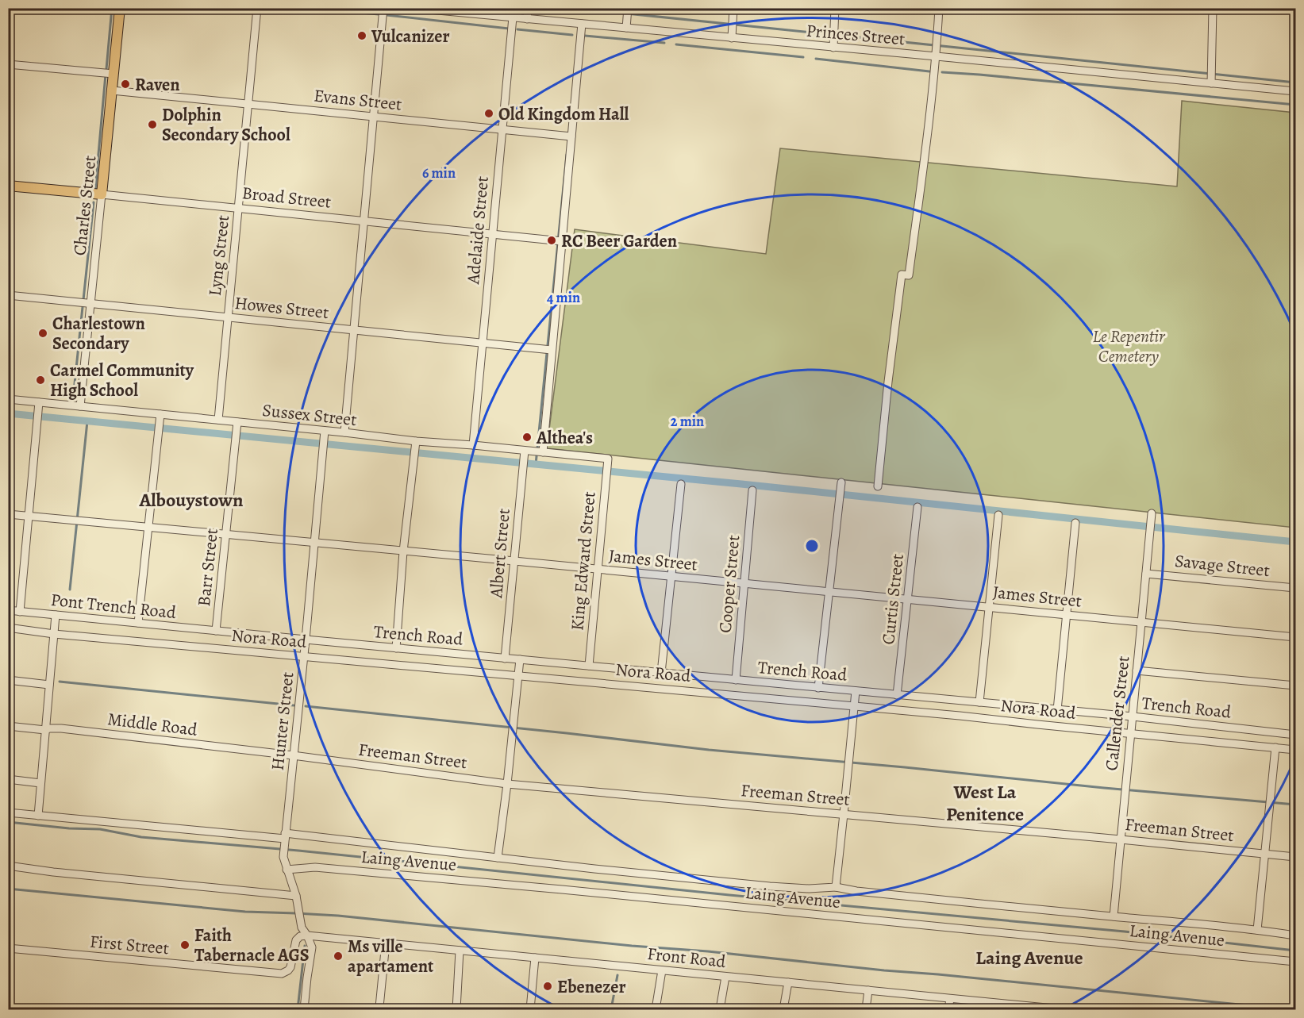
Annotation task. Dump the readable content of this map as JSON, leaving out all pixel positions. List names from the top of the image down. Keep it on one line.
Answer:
{"streets":{"main road":["Broad Street","Charles Street"],"street":["Princes Street","Evans Street","Adelaide Street","Lyng Street","Howes Street","Sussex Street","Albert Street","James Street","King Edward Street","Savage Street","Barr Street","Cooper Street","Curtis Street","Pont Trench Road","Trench Road","Nora Road","Callender Street","Hunter Street","Middle Road","Freeman Street","Laing Avenue","First Street","Front Road"]},"crossings":[["Princes Street","Adelaide Street"],["Evans Street","Charles Street"],["Evans Street","Adelaide Street"],["Evans Street","Lyng Street"],["Broad Street","Charles Street"],["Broad Street","Adelaide Street"],["Broad Street","Lyng Street"],["Charles Street","Howes Street"],["Charles Street","Sussex Street"],["Adelaide Street","Howes Street"],["Adelaide Street","Sussex Street"],["Lyng Street","Howes Street"],["Lyng Street","Sussex Street"],["Sussex Street","Albert Street"],["Sussex Street","King Edward Street"],["Sussex Street","Barr Street"],["Sussex Street","Hunter Street"],["Albert Street","James Street"],["Albert Street","Trench Road"],["James Street","King Edward Street"],["James Street","Barr Street"],["James Street","Cooper Street"],["James Street","Curtis Street"],["James Street","Callender Street"],["James Street","Hunter Street"],["King Edward Street","Trench Road"],["Savage Street","Callender Street"],["Barr Street","Pont Trench Road"],["Cooper Street","Trench Road"],["Curtis Street","Trench Road"],["Pont Trench Road","Trench Road"],["Pont Trench Road","Hunter Street"],["Trench Road","Callender Street"],["Trench Road","Hunter Street"],["Nora Road","Callender Street"],["Nora Road","Hunter Street"],["Callender Street","Freeman Street"],["Hunter Street","Middle Road"],["Hunter Street","Freeman Street"],["Hunter Street","Laing Avenue"],["Hunter Street","First Street"],["Hunter Street","Front Road"],["Middle Road","Freeman Street"],["First Street","Front Road"]],"districts":["Albouystown","West La Penitence","Laing Avenue"],"parks":["Le Repentir Cemetery"],"places":["Vulcanizer","Raven","Old Kingdom Hall","Dolphin Secondary School","RC Beer Garden","Charlestown Secondary","Carmel Community High School","Althea's","Faith Tabernacle AGS","Ms ville apartament","Ebenezer"],"rings":["6 min","4 min","2 min"]}
